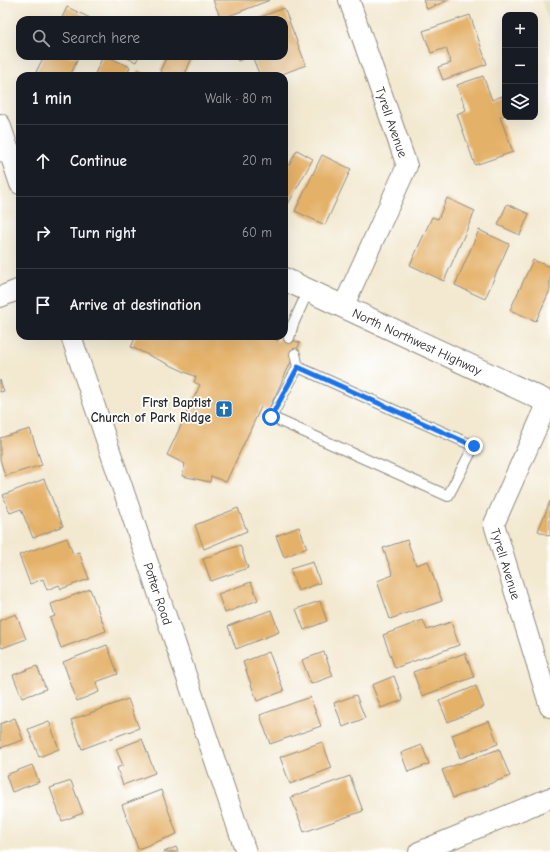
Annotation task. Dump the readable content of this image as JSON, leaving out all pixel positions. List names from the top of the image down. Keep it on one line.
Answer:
{"streets":{"main road":["North Northwest Highway"],"street":["Tyrell Avenue","Potter Road"]},"crossings":[["Tyrell Avenue","North Northwest Highway"]],"places":{"church":["First Baptist Church of Park Ridge"]},"page":{"map_buttons":["+","−"],"search":"Search here","heading":["1 min","Walk · 80 m"],"list":[["Continue","20 m"],["Turn right","60 m"],"Arrive at destination"]}}
